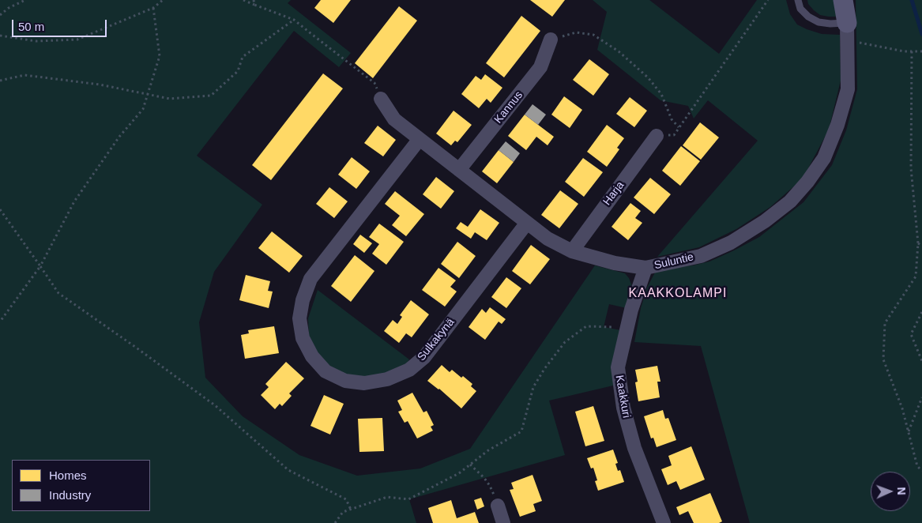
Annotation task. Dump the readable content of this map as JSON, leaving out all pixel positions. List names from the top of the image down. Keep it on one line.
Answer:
{"streets":{"street":["Kannus","Harja","Suluntie","Sulkakynä","Kaakkuri"]},"crossings":[["Kannus","Suluntie"],["Harja","Suluntie"],["Suluntie","Sulkakynä"],["Suluntie","Kaakkuri"]],"districts":["KAAKKOLAMPI"],"legend":["Homes","Industry"],"scale_bar":"50 m","north":"right"}
